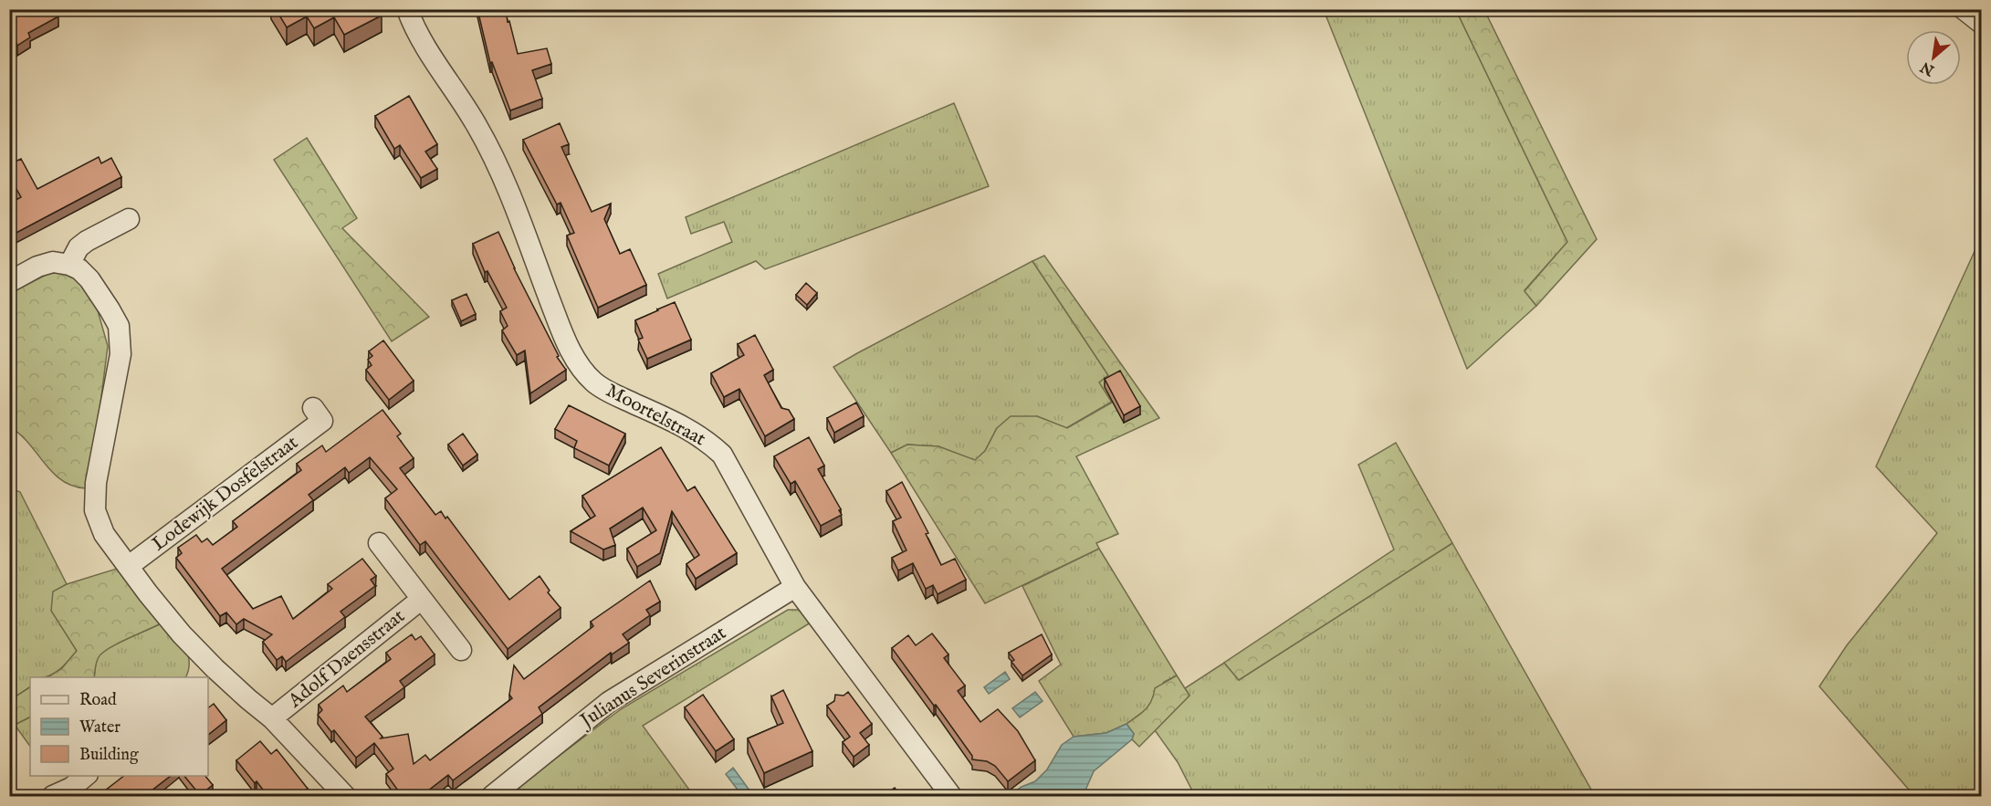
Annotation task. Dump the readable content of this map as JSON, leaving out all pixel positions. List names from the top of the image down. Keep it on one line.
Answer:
{"streets":{"street":["Moortelstraat","Lodewijk Dosfelstraat","Adolf Daensstraat","Julianus Severinstraat"]},"crossings":[["Moortelstraat","Julianus Severinstraat"]],"legend":["Road","Water","Building"],"north":"bottom left"}
